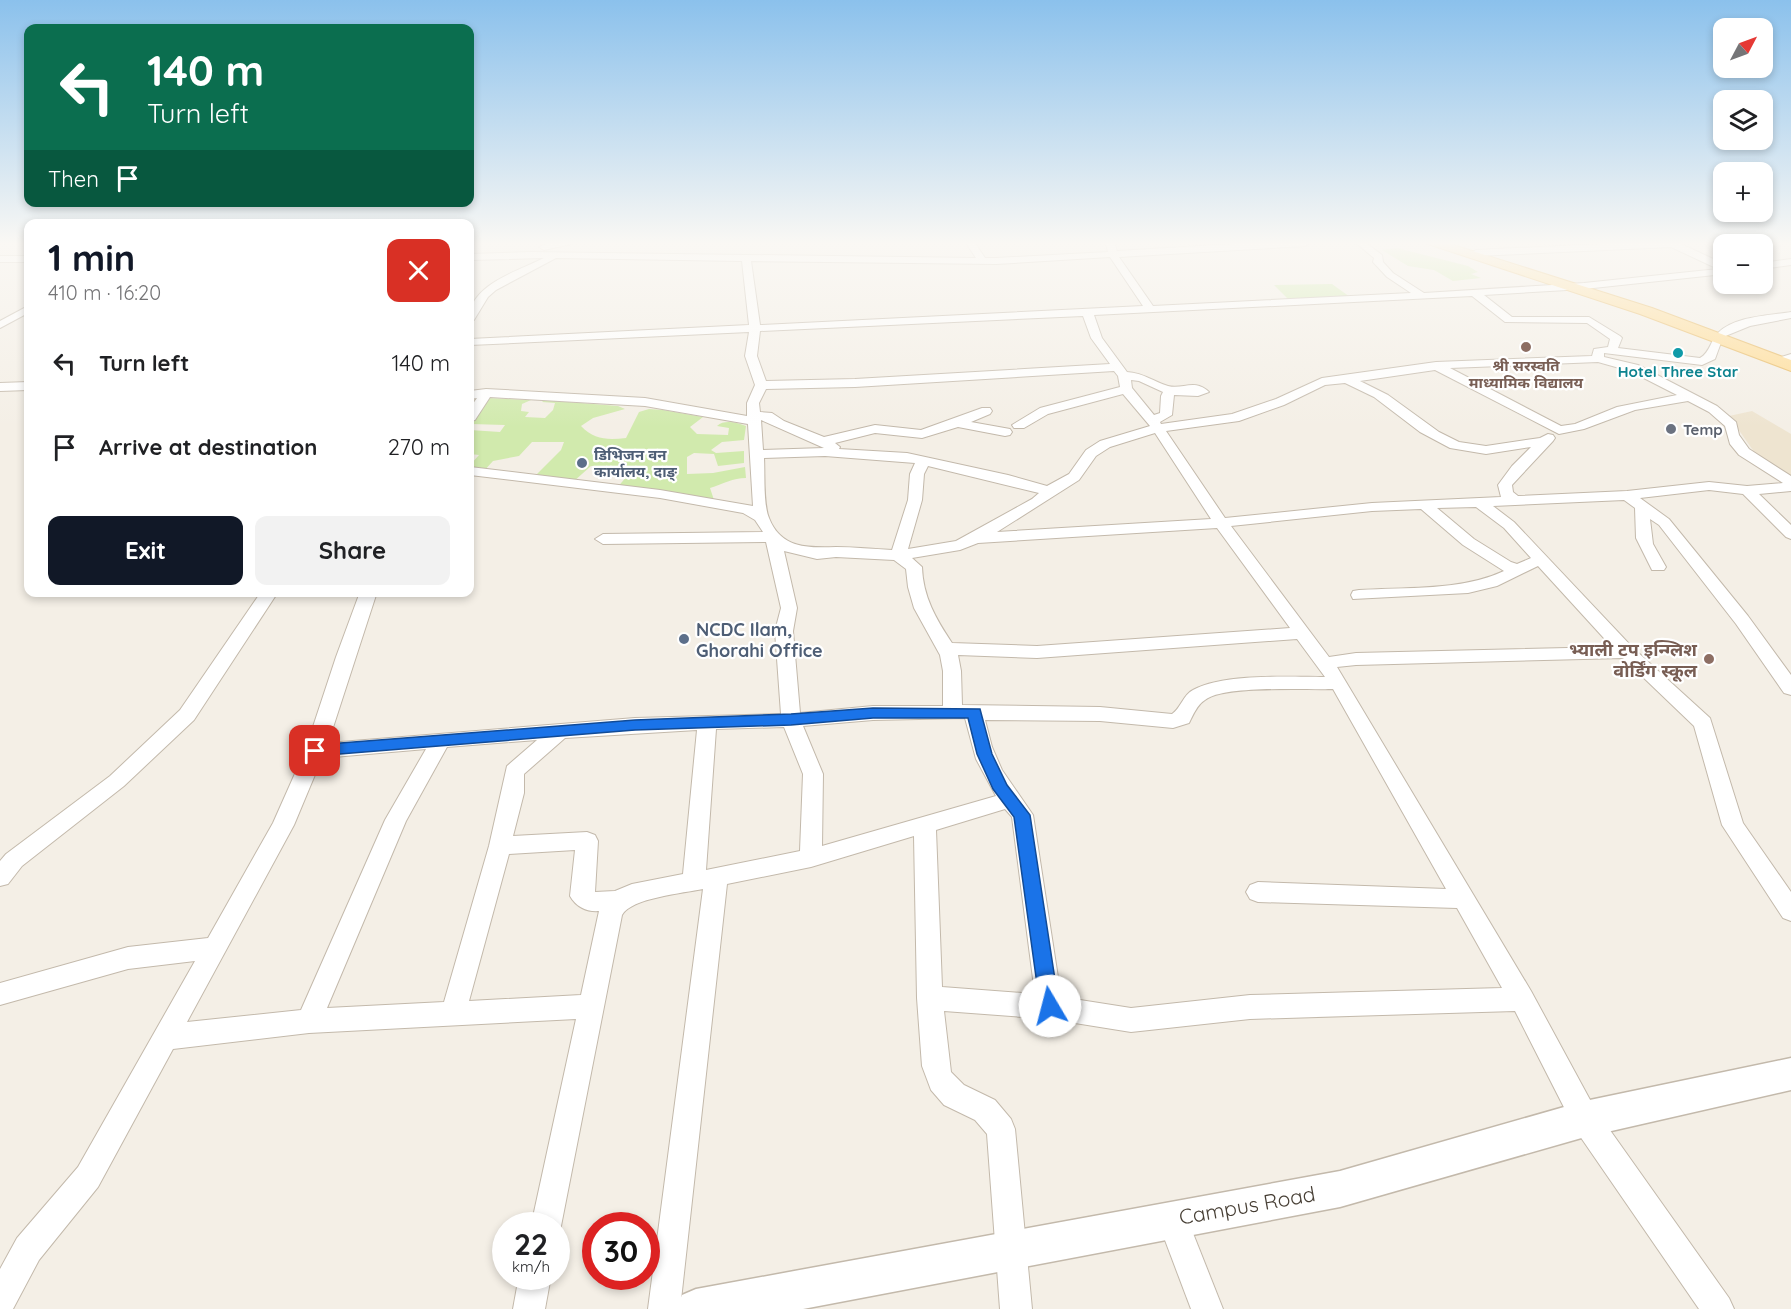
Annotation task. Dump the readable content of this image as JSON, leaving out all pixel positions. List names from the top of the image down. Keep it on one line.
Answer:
{"streets":{"street":["Campus Road"]},"places":["श्री सरस्वति माध्यामिक विद्यालय","Hotel Three Star","Temp","डिभिजन वन कार्यालय, दाङ्","NCDC Ilam, Ghorahi Office","भ्याली टप इन्ग्लिश वोर्डिंग स्कूल"],"north":"top right","page":{"map_buttons":["+","−"],"turn":["140 m","Turn left"],"then":"Then","heading":["1 min","410 m · 16:20"],"list":[{"name":"Turn left","value":"140 m"},{"name":"Arrive at destination","value":"270 m"}],"buttons":["Exit","Share"],"speed":"22 km/h","limit":"30"}}
